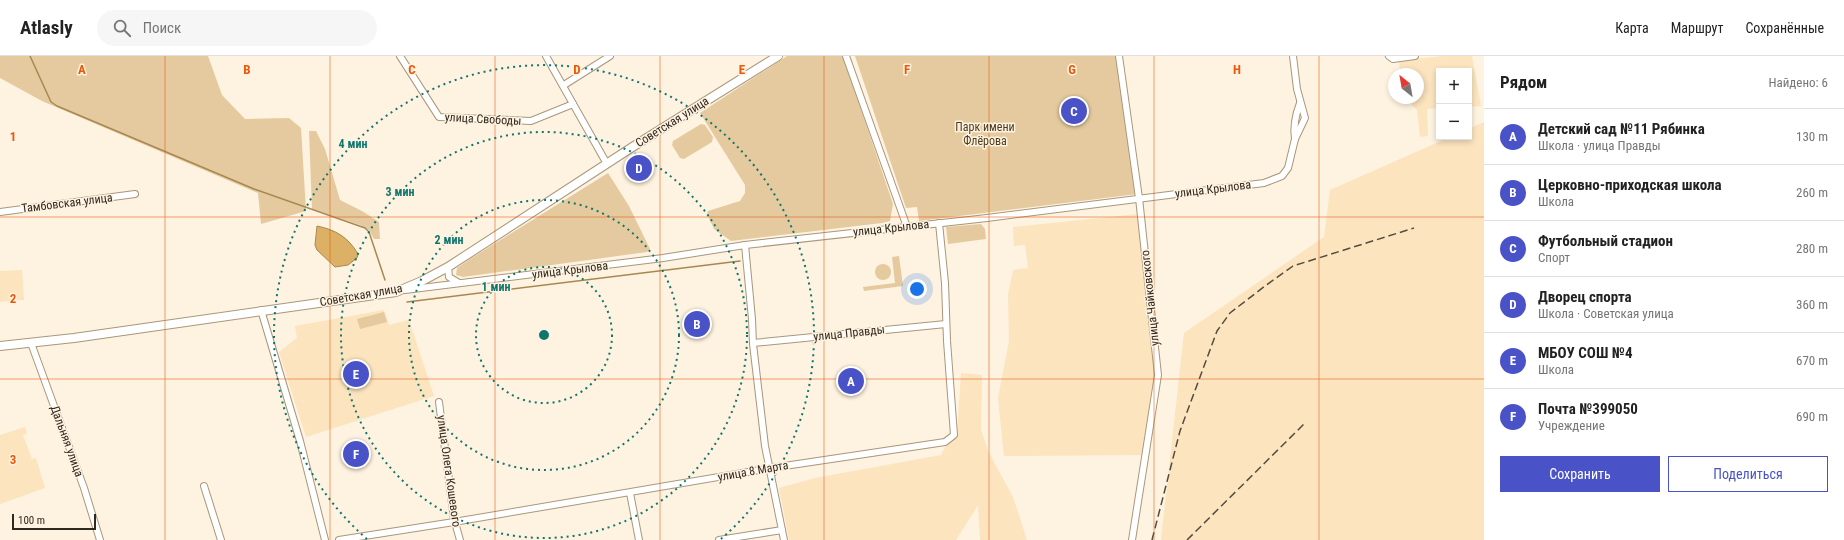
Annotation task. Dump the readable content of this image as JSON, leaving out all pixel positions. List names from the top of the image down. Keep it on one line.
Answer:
{"streets":{"main road":["Советская улица"],"street":["улица Свободы","улица Крылова","Тамбовская улица","улица Чайковского","улица Правды","Дальняя улица","улица Олега Кошевого","улица 8 Марта"]},"crossings":[["Советская улица","улица Крылова"],["Советская улица","Дальняя улица"],["улица Крылова","улица Чайковского"],["улица Крылова","улица 8 Марта"],["улица Правды","улица 8 Марта"],["улица Олега Кошевого","улица 8 Марта"]],"parks":["Парк имени Флёрова"],"scale_bar":"100 m","north":"top left","page":{"header":"Atlasly","search":"Поиск","nav":["Карта","Маршрут","Сохранённые"],"heading":["Рядом","Найдено: 6"],"map_buttons":["+","−"],"pins":["C","D","B","E","A","F"],"list":[{"mark":"A","name":"Детский сад №11 Рябинка","note":"Школа · улица Правды","value":"130 m"},{"mark":"B","name":"Церковно-приходская школа","note":"Школа","value":"260 m"},{"mark":"C","name":"Футбольный стадион","note":"Спорт","value":"280 m"},{"mark":"D","name":"Дворец спорта","note":"Школа · Советская улица","value":"360 m"},{"mark":"E","name":"МБОУ СОШ №4","note":"Школа","value":"670 m"},{"mark":"F","name":"Почта №399050","note":"Учреждение","value":"690 m"}],"buttons":["Сохранить","Поделиться"],"scale":"100 m"},"grid":{"columns":["A","B","C","D","E","F","G","H"],"rows":["1","2","3"]},"rings":["4 мин","3 мин","2 мин","1 мин"]}
